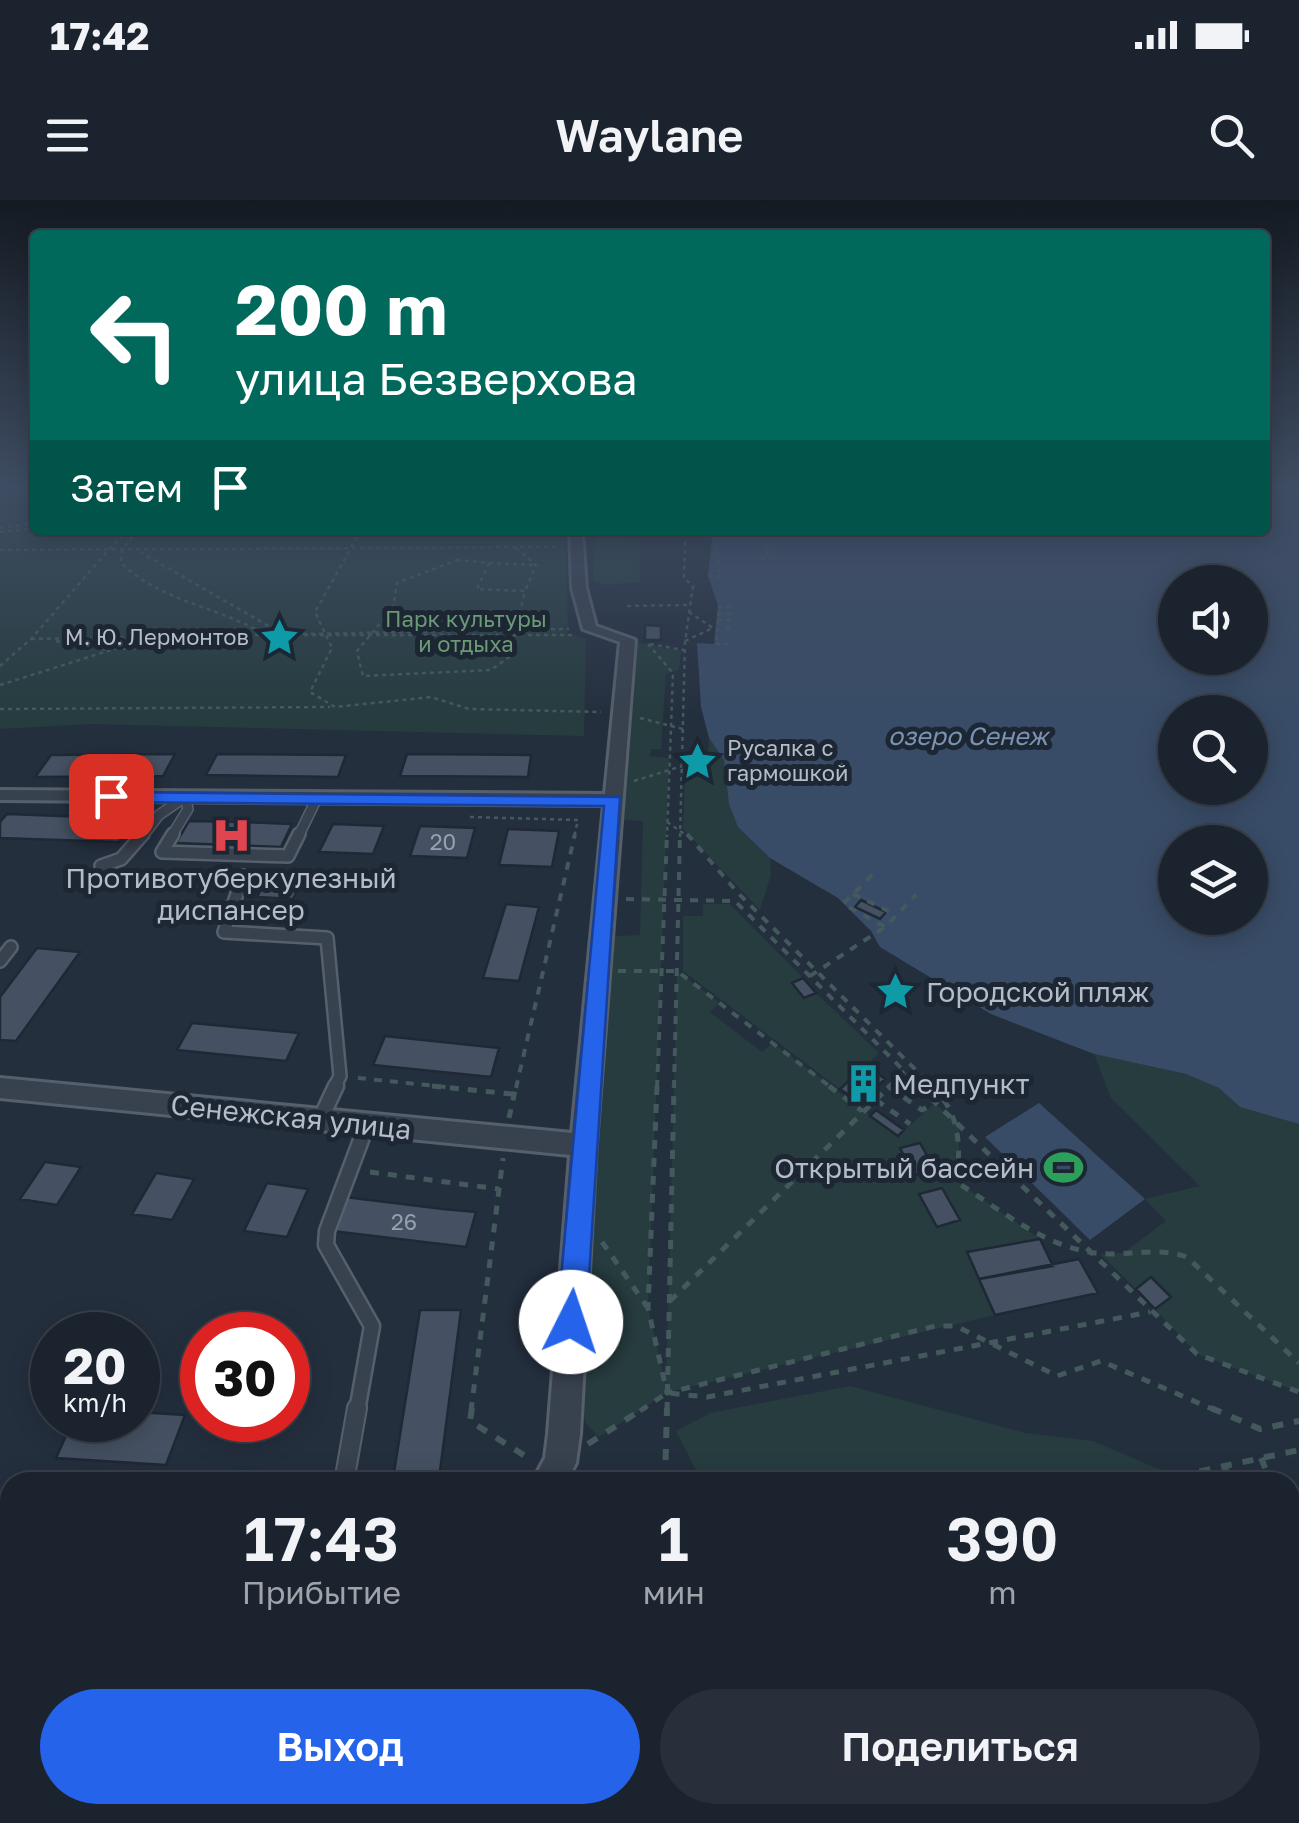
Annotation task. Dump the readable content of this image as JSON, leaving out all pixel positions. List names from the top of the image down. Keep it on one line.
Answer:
{"streets":{"street":["Сенежская улица"]},"water":["озеро Сенеж"],"parks":["Парк культуры и отдыха"],"places":{"place":["М. Ю. Лермонтов","Русалка с гармошкой","Городской пляж"],"hospital":["Противотуберкулезный диспансер"],"building":["Медпункт"],"sports":["Открытый бассейн"]},"house_numbers":["20","26"],"page":{"status":"17:42","header":"Waylane","turn":["200 m","улица Безверхова"],"then":"Затем","speed":"20 km/h","limit":"30","eta":["17:43","Прибытие","1","мин","390","m"],"buttons":["Выход","Поделиться"]}}
